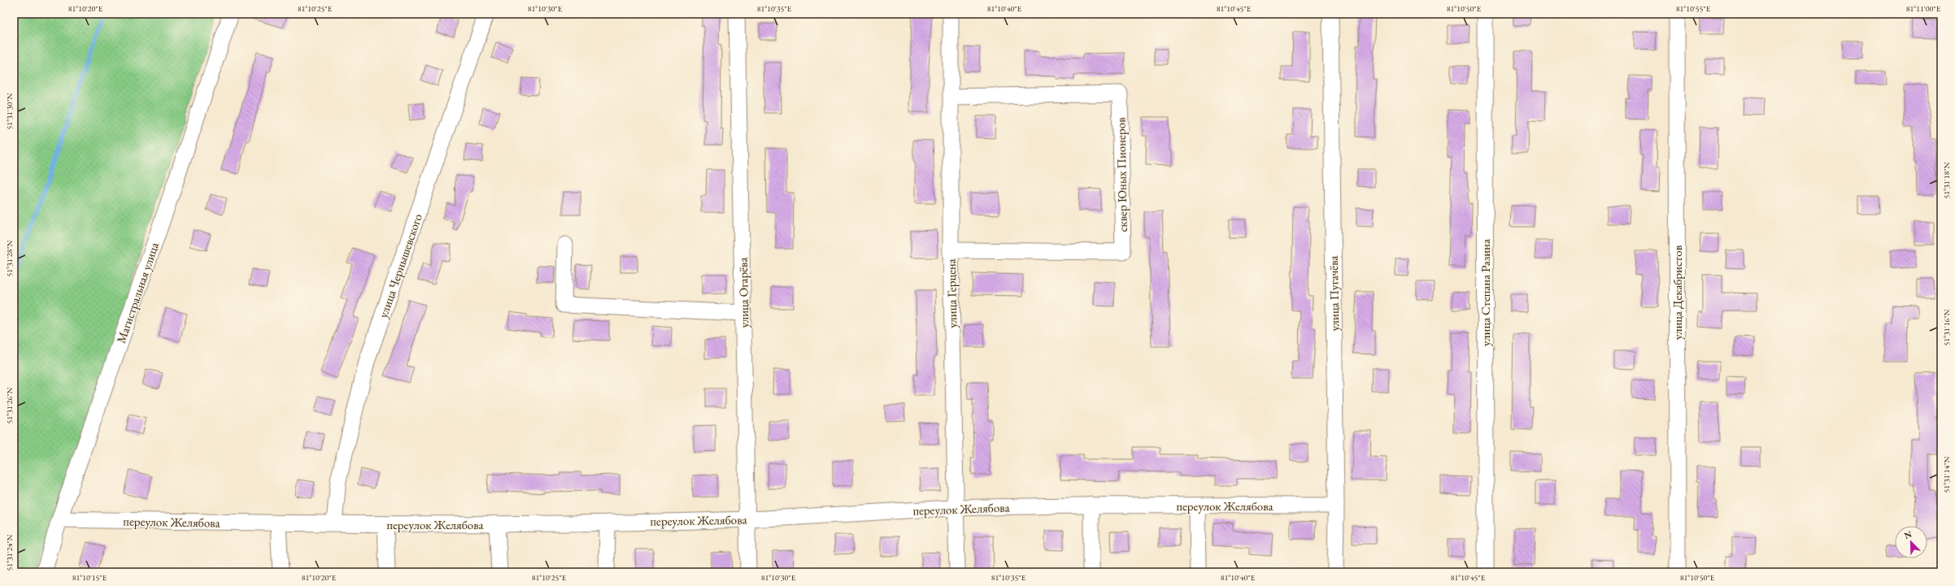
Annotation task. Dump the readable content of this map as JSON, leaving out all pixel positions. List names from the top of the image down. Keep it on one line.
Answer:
{"streets":{"street":["сквер Юных Пионеров","улица Чернышевского","Магистральная улица","улица Огарёва","улица Степана Разина","улица Декабристов","улица Герцена","улица Пугачёва","переулок Желябова"]},"crossings":[["сквер Юных Пионеров","улица Герцена"],["улица Чернышевского","переулок Желябова"],["Магистральная улица","переулок Желябова"],["улица Огарёва","переулок Желябова"],["улица Герцена","переулок Желябова"],["улица Пугачёва","переулок Желябова"]],"north":"top left","coordinates":["81°10'20\"E","81°10'25\"E","81°10'30\"E","81°10'35\"E","81°10'40\"E","81°10'45\"E","81°10'50\"E","81°10'55\"E","81°11'00\"E","51°31'30\"N","51°31'18\"N","51°31'28\"N","51°31'16\"N","51°31'26\"N","51°31'14\"N","51°31'24\"N","81°10'15\"E"]}
